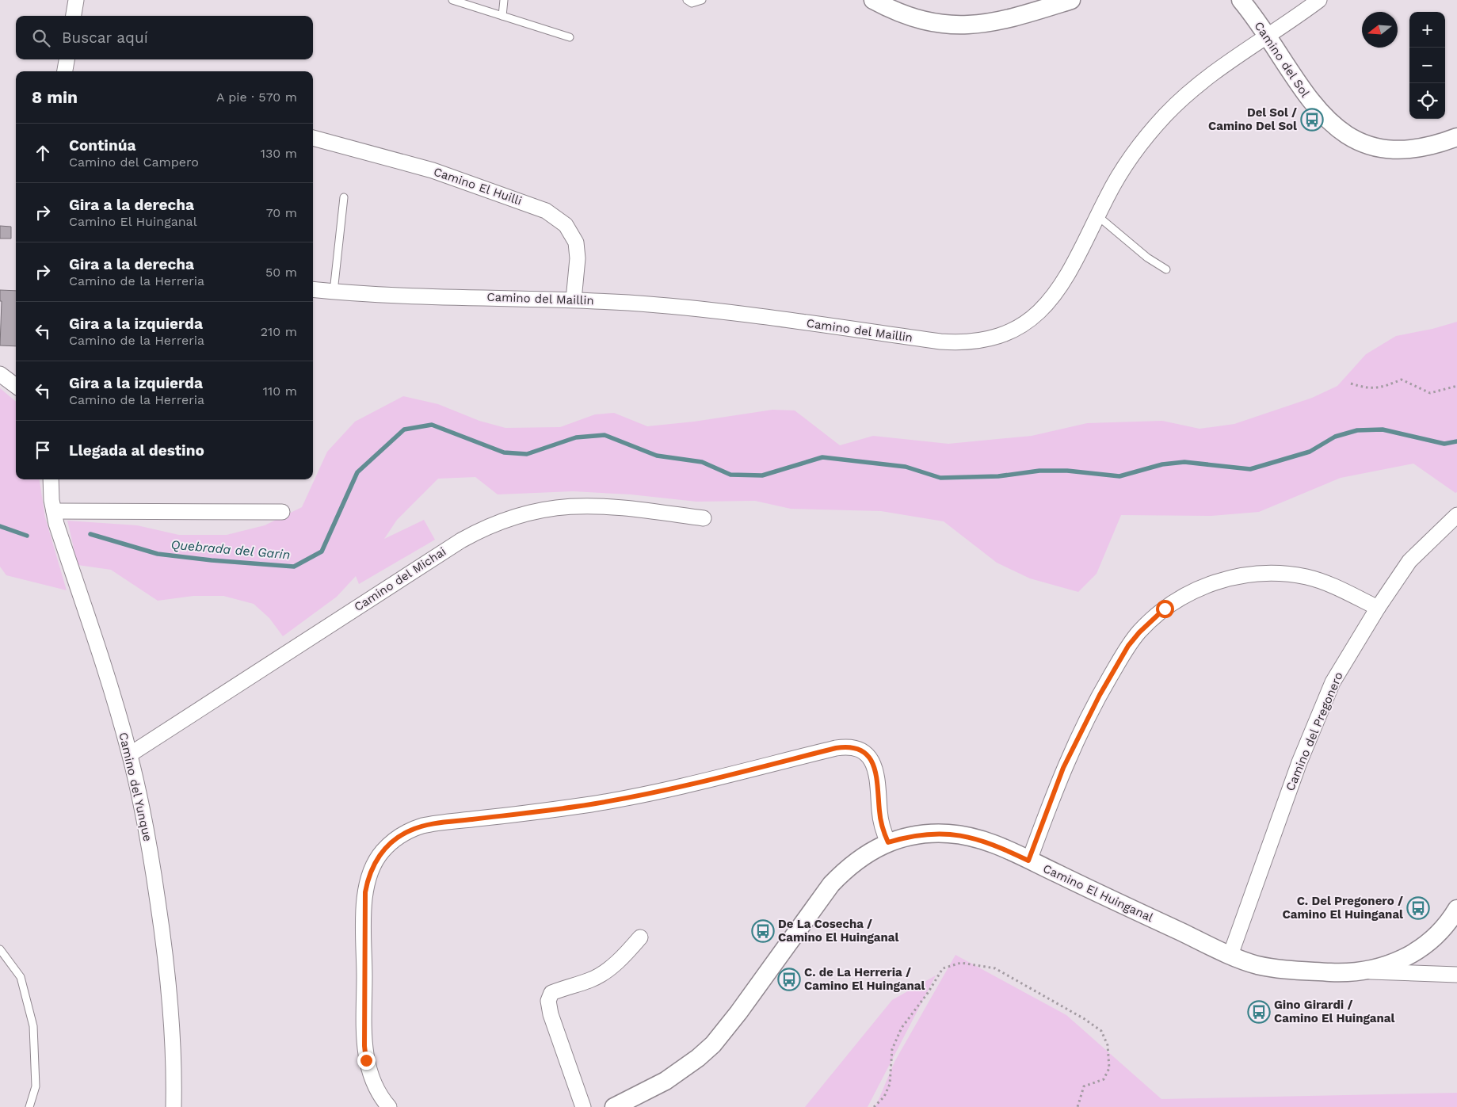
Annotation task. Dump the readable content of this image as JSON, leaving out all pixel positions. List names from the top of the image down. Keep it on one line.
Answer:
{"streets":{"street":["Camino del Sol","Camino El Huilli","Camino del Maillin","Camino del Michai","Camino del Pregonero","Camino del Yunque","Camino El Huinganal"]},"crossings":[["Camino del Sol","Camino del Maillin"],["Camino El Huilli","Camino del Maillin"],["Camino del Michai","Camino del Yunque"],["Camino del Pregonero","Camino El Huinganal"]],"water":["Quebrada del Garin"],"places":{"bus stop":["Del Sol / Camino Del Sol","C. Del Pregonero / Camino El Huinganal","De La Cosecha / Camino El Huinganal","C. de La Herreria / Camino El Huinganal","Gino Girardi / Camino El Huinganal"]},"north":"left","page":{"map_buttons":["+","−"],"search":"Buscar aquí","heading":["8 min","A pie · 570 m"],"list":[["Continúa","Camino del Campero","130 m"],["Gira a la derecha","Camino El Huinganal","70 m"],["Gira a la derecha","Camino de la Herreria","50 m"],["Gira a la izquierda","Camino de la Herreria","210 m"],["Gira a la izquierda","Camino de la Herreria","110 m"],"Llegada al destino"]}}
